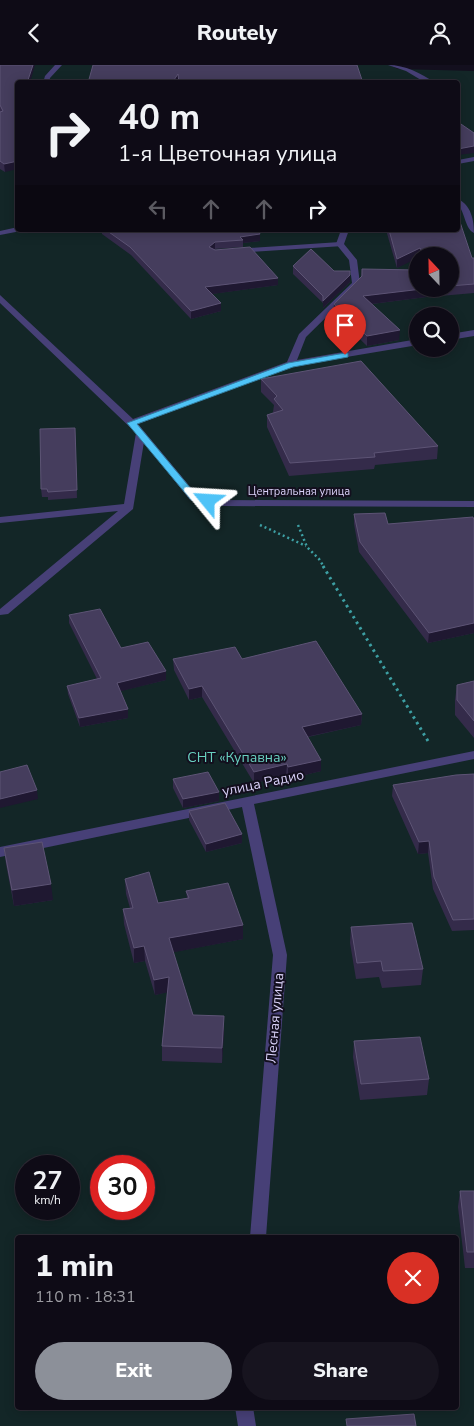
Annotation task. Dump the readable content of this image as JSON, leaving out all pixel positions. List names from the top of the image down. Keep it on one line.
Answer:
{"streets":{"street":["Центральная улица","улица Радио","Лесная улица"]},"crossings":[["улица Радио","Лесная улица"]],"parks":["СНТ «Купавна»"],"north":"top","page":{"header":"Routely","turn":["40 m","1-я Цветочная улица"],"speed":"27 km/h","limit":"30","heading":["1 min","110 m · 18:31"],"buttons":["Exit","Share"]}}
